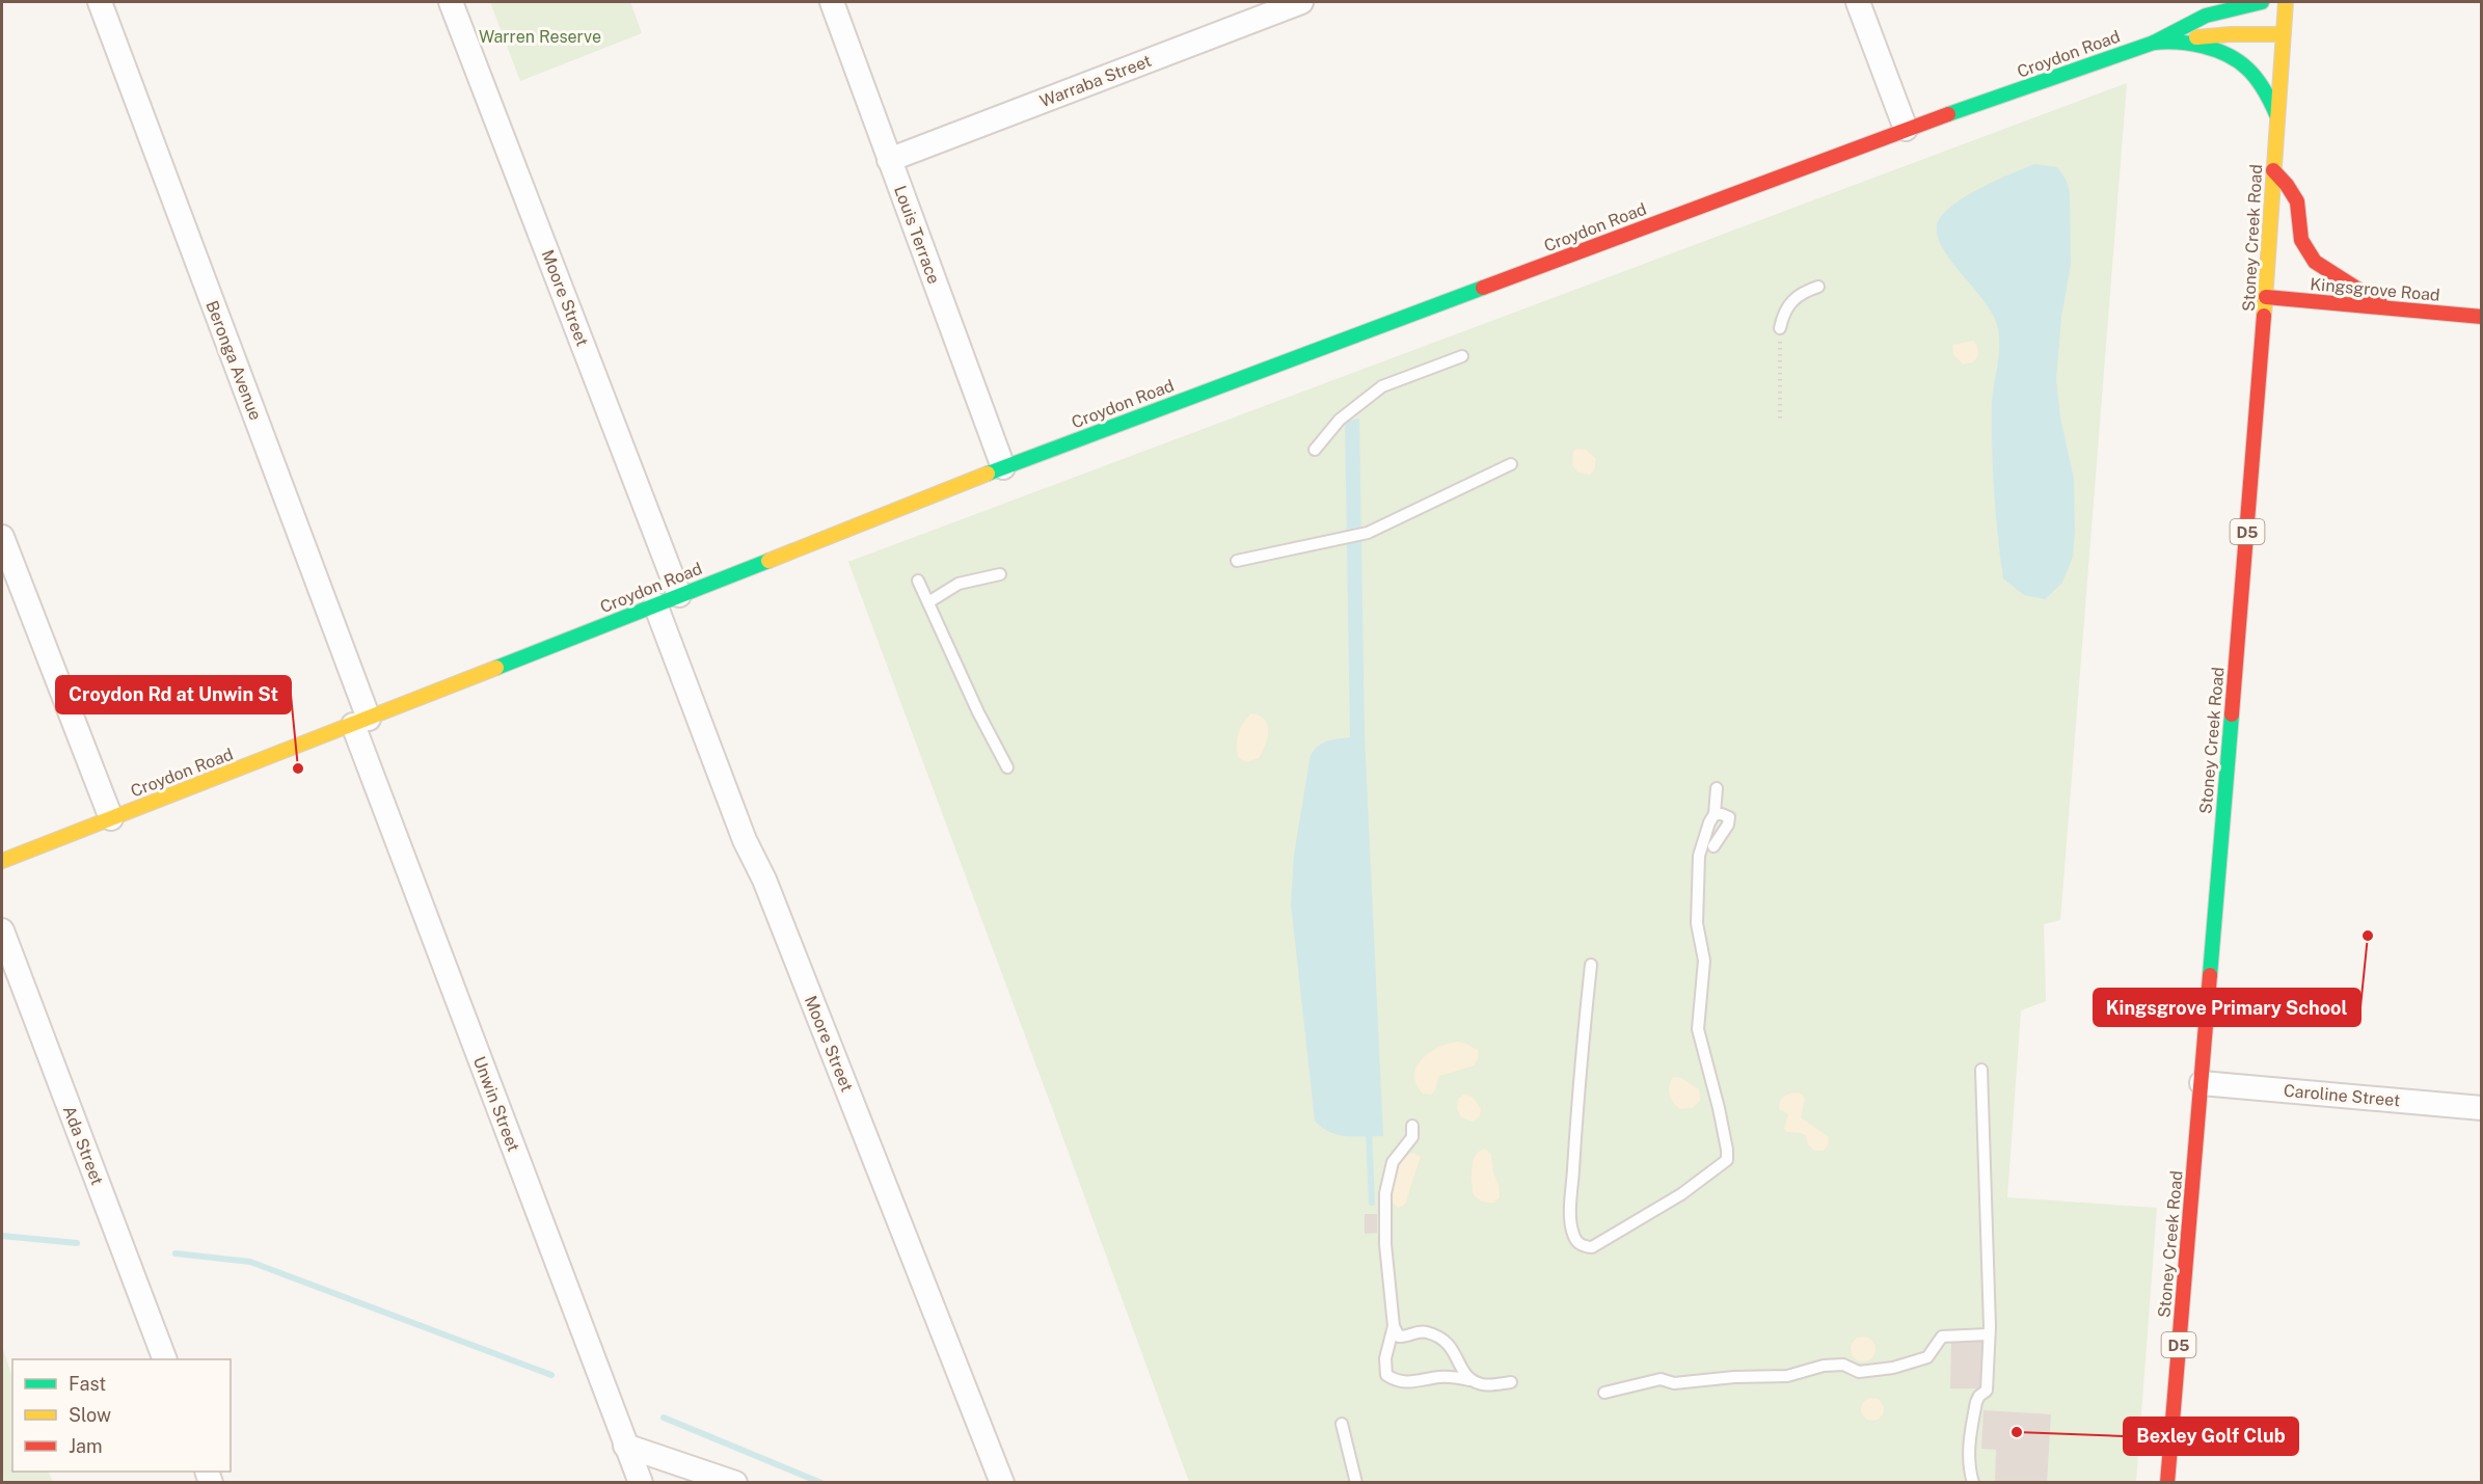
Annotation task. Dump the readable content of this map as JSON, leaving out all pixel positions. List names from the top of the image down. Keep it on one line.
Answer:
{"streets":{"main road":["Croydon Road","Stoney Creek Road","Kingsgrove Road","D5"],"street":["Warraba Street","Louis Terrace","Moore Street","Beronga Avenue","Caroline Street","Unwin Street","Ada Street"]},"crossings":[["Croydon Road","Louis Terrace"],["Croydon Road","Stoney Creek Road"],["Croydon Road","Moore Street"],["Croydon Road","Beronga Avenue"],["Croydon Road","Unwin Street"],["Warraba Street","Louis Terrace"],["Stoney Creek Road","Kingsgrove Road"],["Stoney Creek Road","Caroline Street"],["Beronga Avenue","Unwin Street"]],"parks":["Warren Reserve"],"places":["Croydon Rd at Unwin St","Kingsgrove Primary School","Bexley Golf Club"],"legend":["Fast","Slow","Jam"]}
